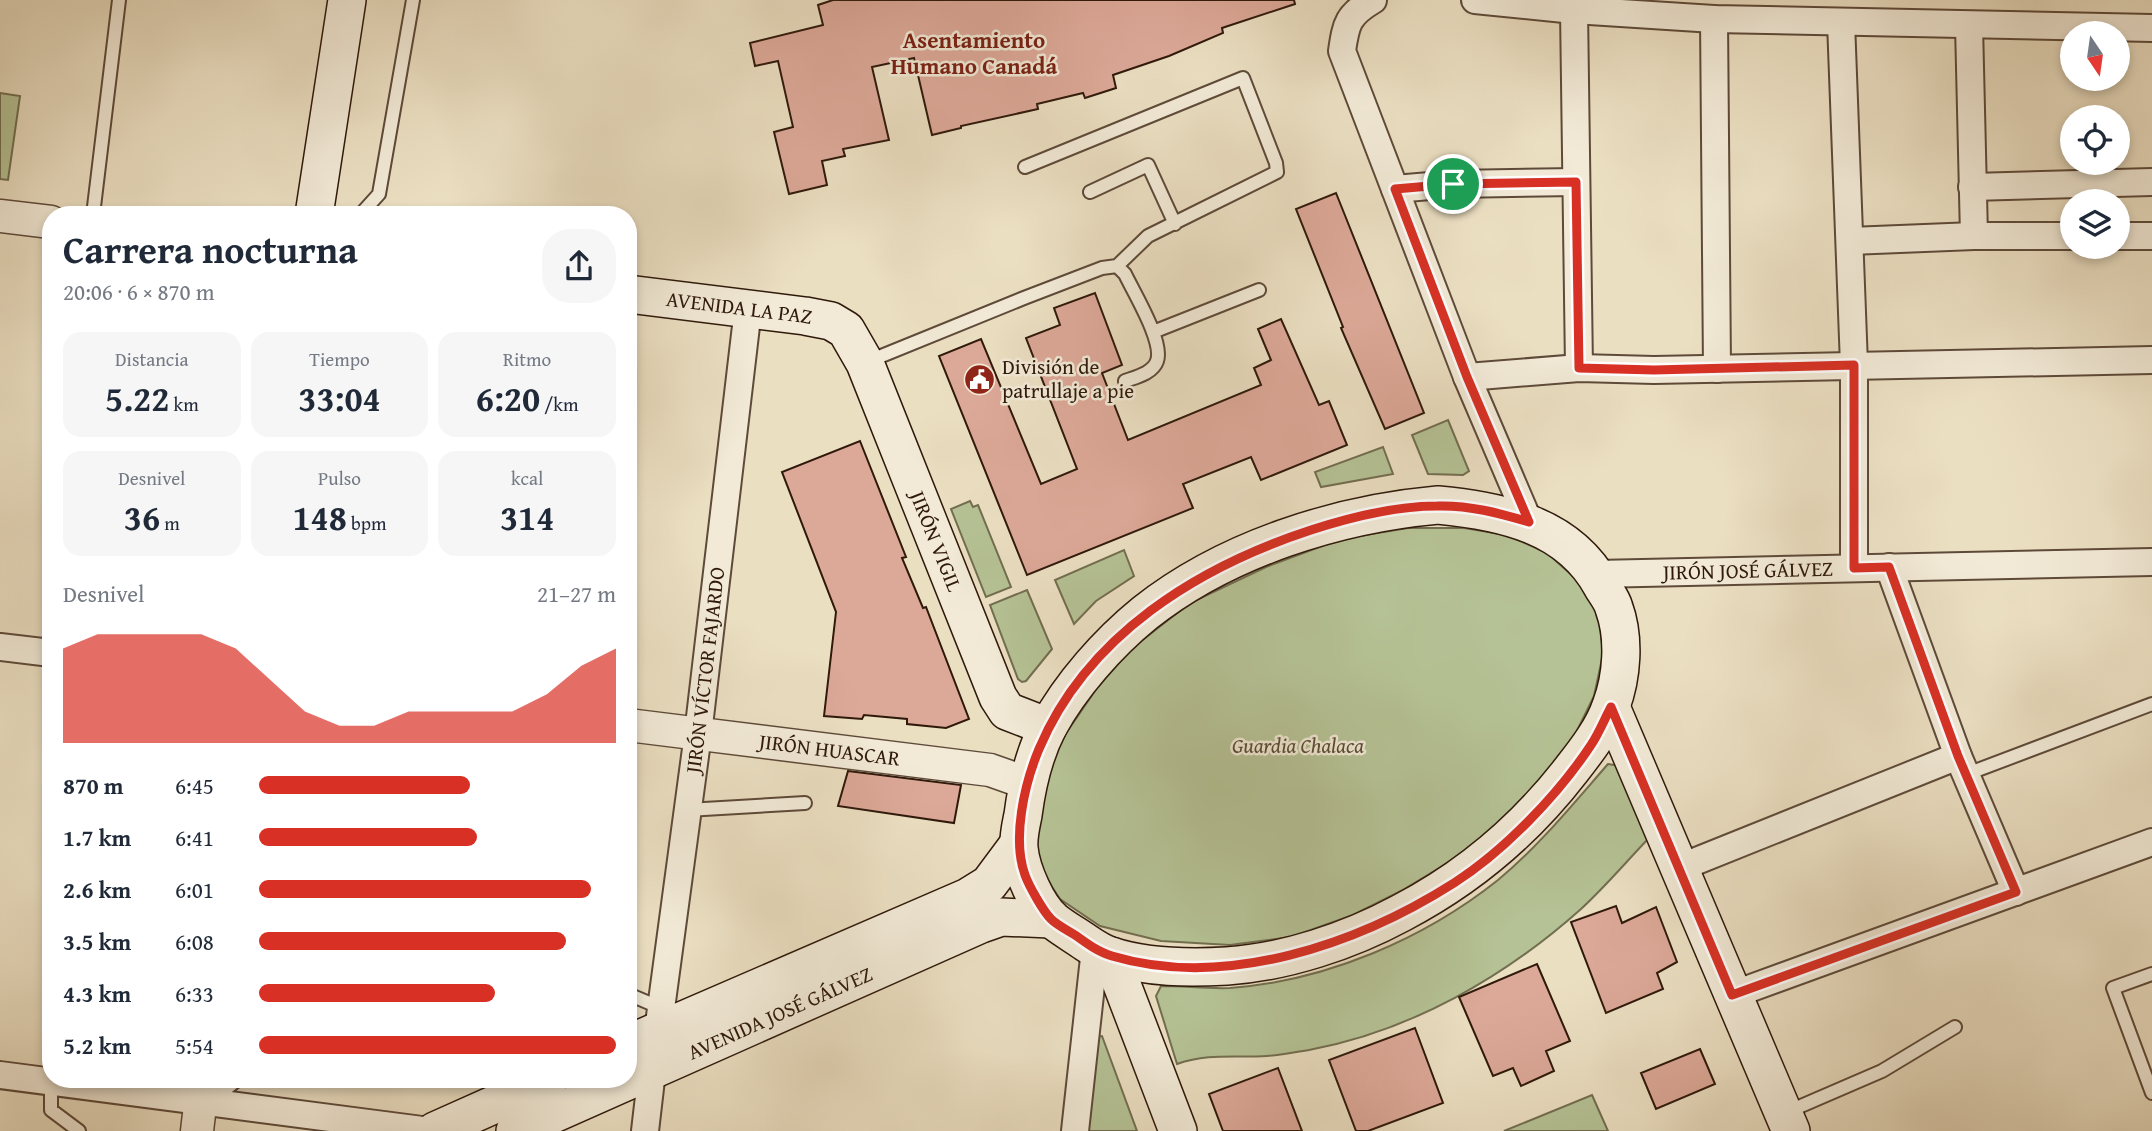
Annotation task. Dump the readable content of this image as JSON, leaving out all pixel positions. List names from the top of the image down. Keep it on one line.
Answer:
{"streets":{"main road":["AVENIDA LA PAZ","JIRÓN VIGIL","AVENIDA JOSÉ GÁLVEZ"],"street":["JIRÓN JOSÉ GÁLVEZ","JIRÓN VÍCTOR FAJARDO","JIRÓN HUASCAR"]},"crossings":[["AVENIDA LA PAZ","JIRÓN VIGIL"],["AVENIDA LA PAZ","JIRÓN VÍCTOR FAJARDO"],["JIRÓN VÍCTOR FAJARDO","JIRÓN HUASCAR"],["JIRÓN VÍCTOR FAJARDO","AVENIDA JOSÉ GÁLVEZ"]],"districts":["Asentamiento Humano Canadá"],"parks":["Guardia Chalaca"],"places":{"public building":["División de patrullaje a pie"]},"north":"bottom","page":{"heading":["Carrera nocturna","20:06 · 6 × 870 m"],"stats":[["Distancia","5.22 km"],["Tiempo","33:04"],["Ritmo","6:20 /km"],["Desnivel","36 m"],["Pulso","148 bpm"],["kcal","314"]],"chart":["Desnivel","21–27 m"],"list":[{"name":"870 m","note":"6:45"},{"name":"1.7 km","note":"6:41"},{"name":"2.6 km","note":"6:01"},{"name":"3.5 km","note":"6:08"},{"name":"4.3 km","note":"6:33"},{"name":"5.2 km","note":"5:54"}]}}
